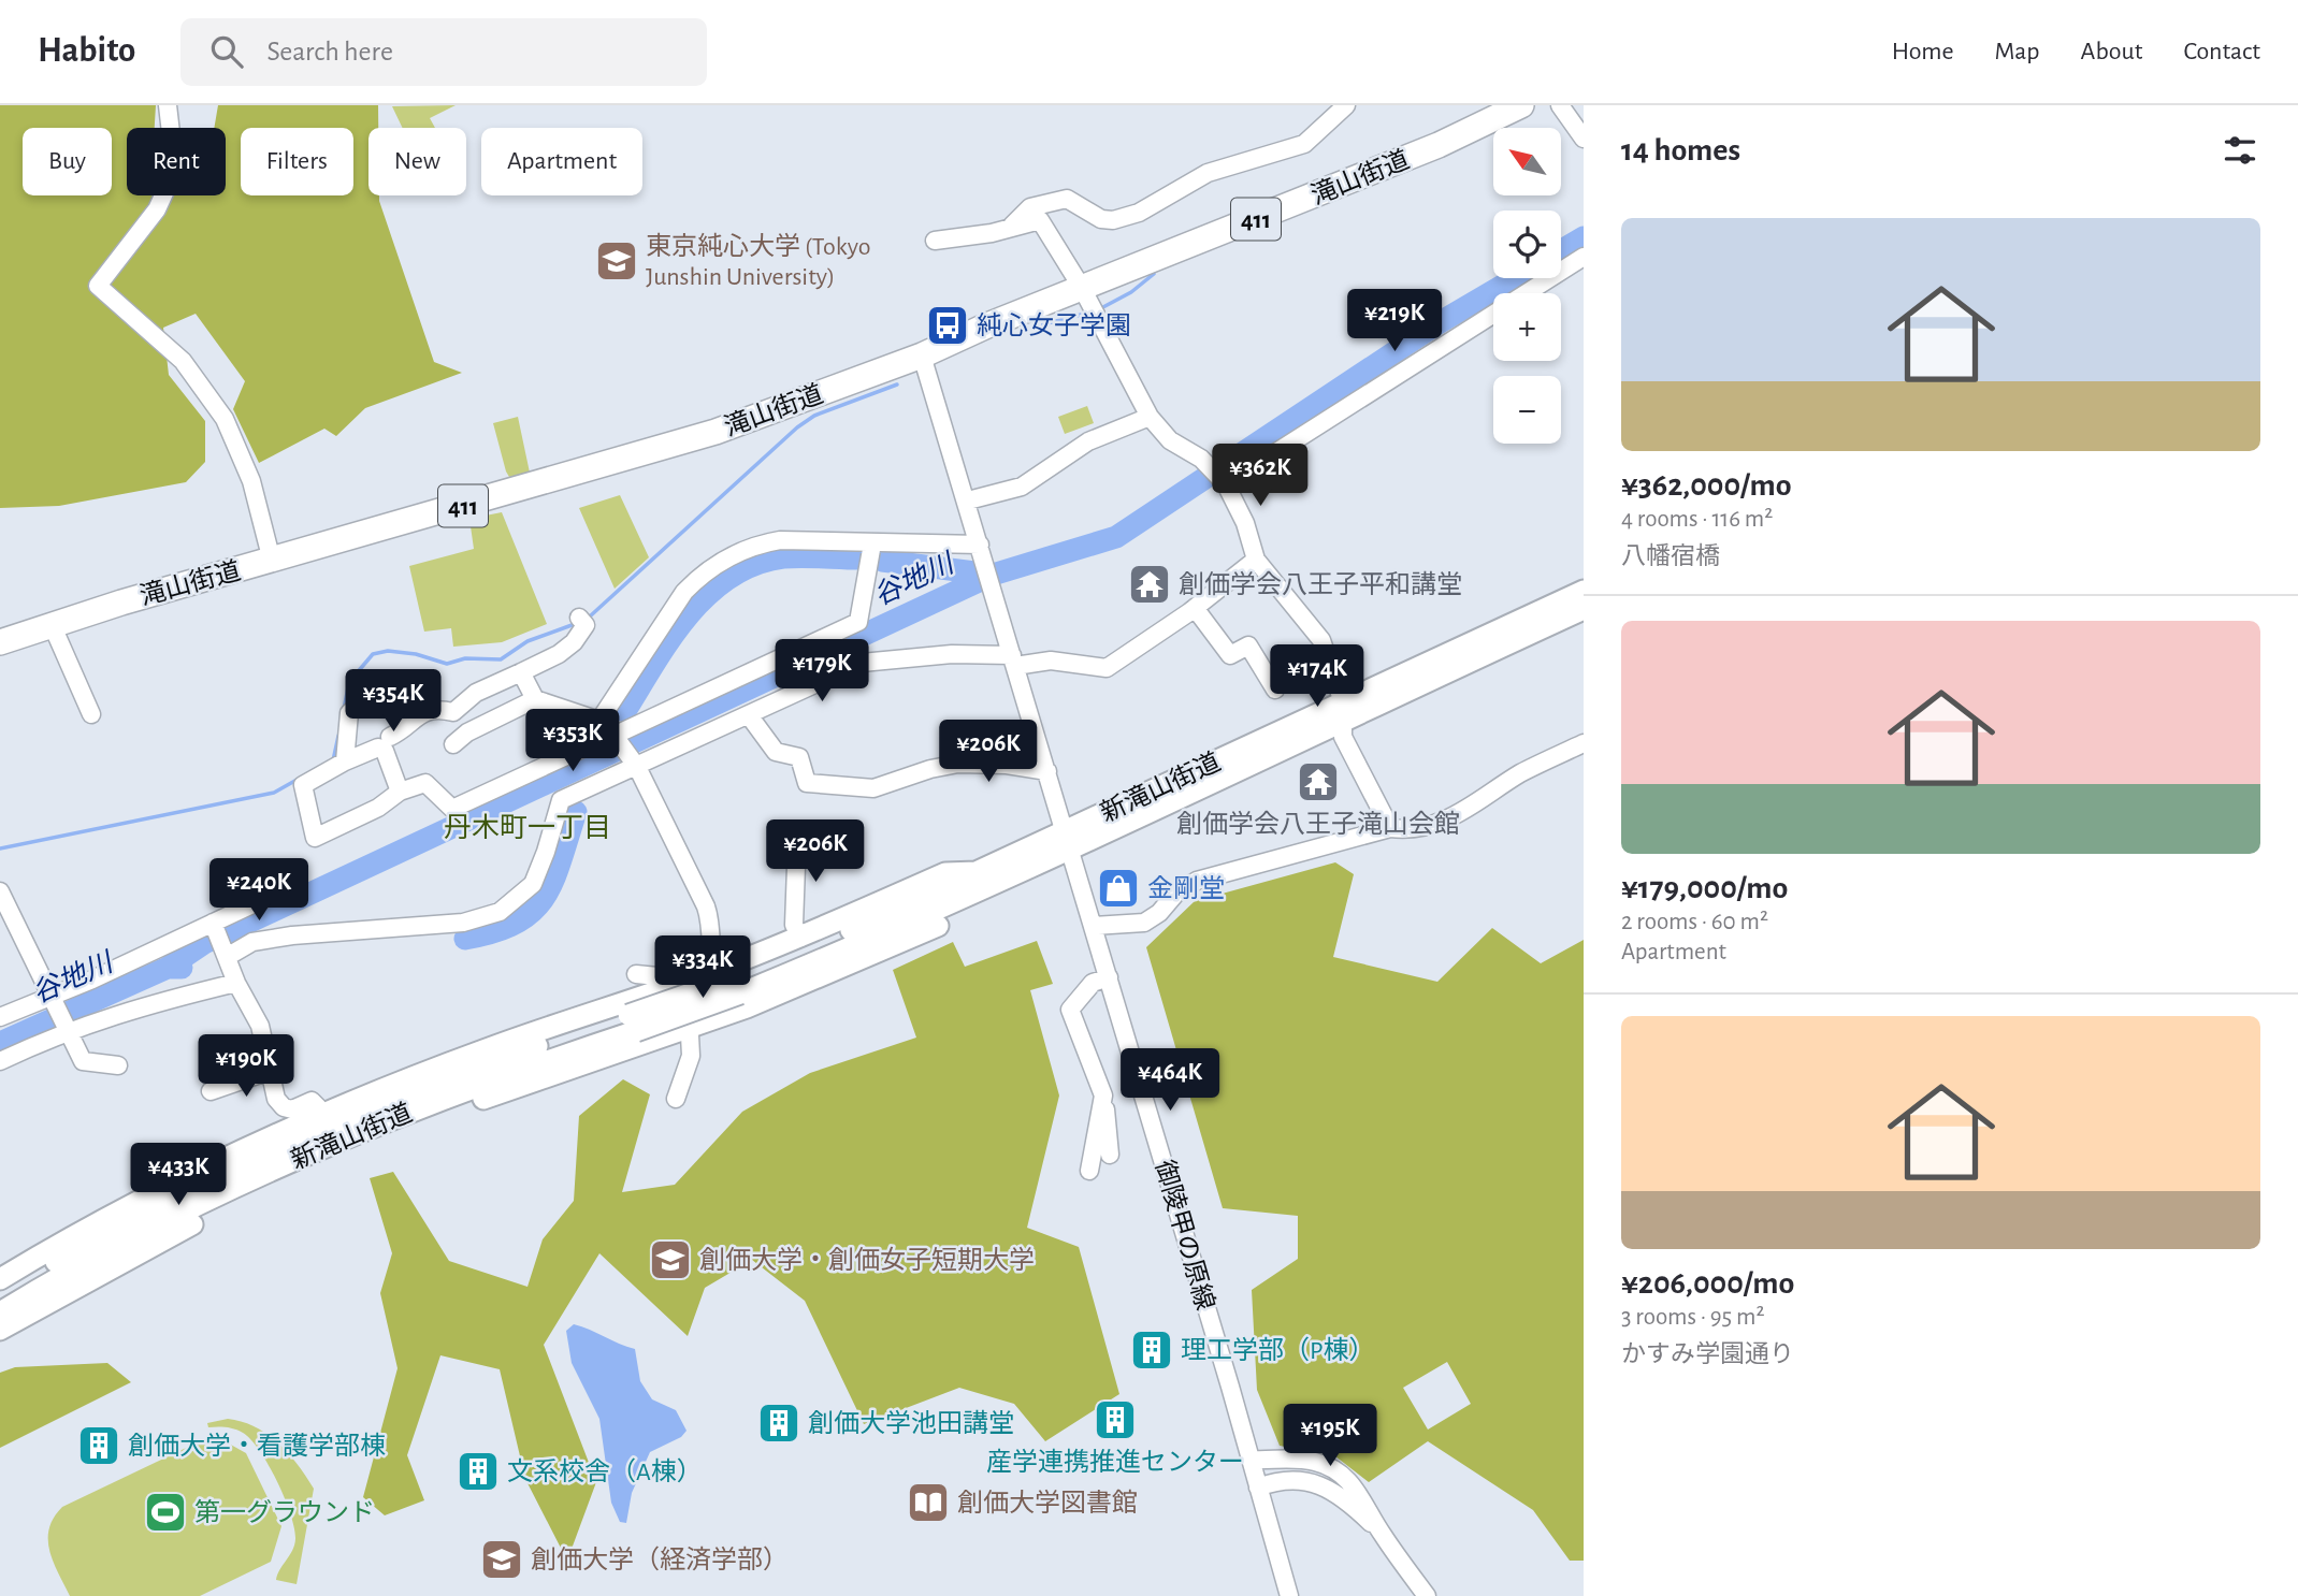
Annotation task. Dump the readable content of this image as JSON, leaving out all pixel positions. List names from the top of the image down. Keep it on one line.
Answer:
{"streets":{"highway":["滝山街道","411"],"main road":["新滝山街道"],"street":["御陵甲の原線"]},"crossings":[["滝山街道","御陵甲の原線"],["新滝山街道","御陵甲の原線"]],"districts":["丹木町一丁目"],"water":["谷地川"],"places":{"school or university":["東京純心大学 (Tokyo Junshin University)","創価大学・創価女子短期大学","創価大学（経済学部）"],"bus stop":["純心女子学園"],"temple":["創価学会八王子平和講堂","創価学会八王子滝山会館"],"shop":["金剛堂"],"building":["理工学部（P棟）","産学連携推進センター","創価大学池田講堂","創価大学・看護学部棟","文系校舎（A棟）"],"library":["創価大学図書館"],"sports":["第一グラウンド"]},"north":"top left","page":{"header":"Habito","search":"Search here","nav":["Home","Map","About","Contact"],"heading":"14 homes","map_buttons":["+","−"],"chip":["Buy","Rent","Filters","New","Apartment"],"list":[{"name":"¥362,000/mo","note":"4 rooms · 116 m² · 八幡宿橋"},{"name":"¥179,000/mo","note":"2 rooms · 60 m² · Apartment"},{"name":"¥206,000/mo","note":"3 rooms · 95 m² · かすみ学園通り"}],"price":["¥219K","¥362K","¥179K","¥174K","¥354K","¥353K","¥206K","¥206K","¥240K","¥334K","¥190K","¥464K","¥433K","¥195K"]}}
